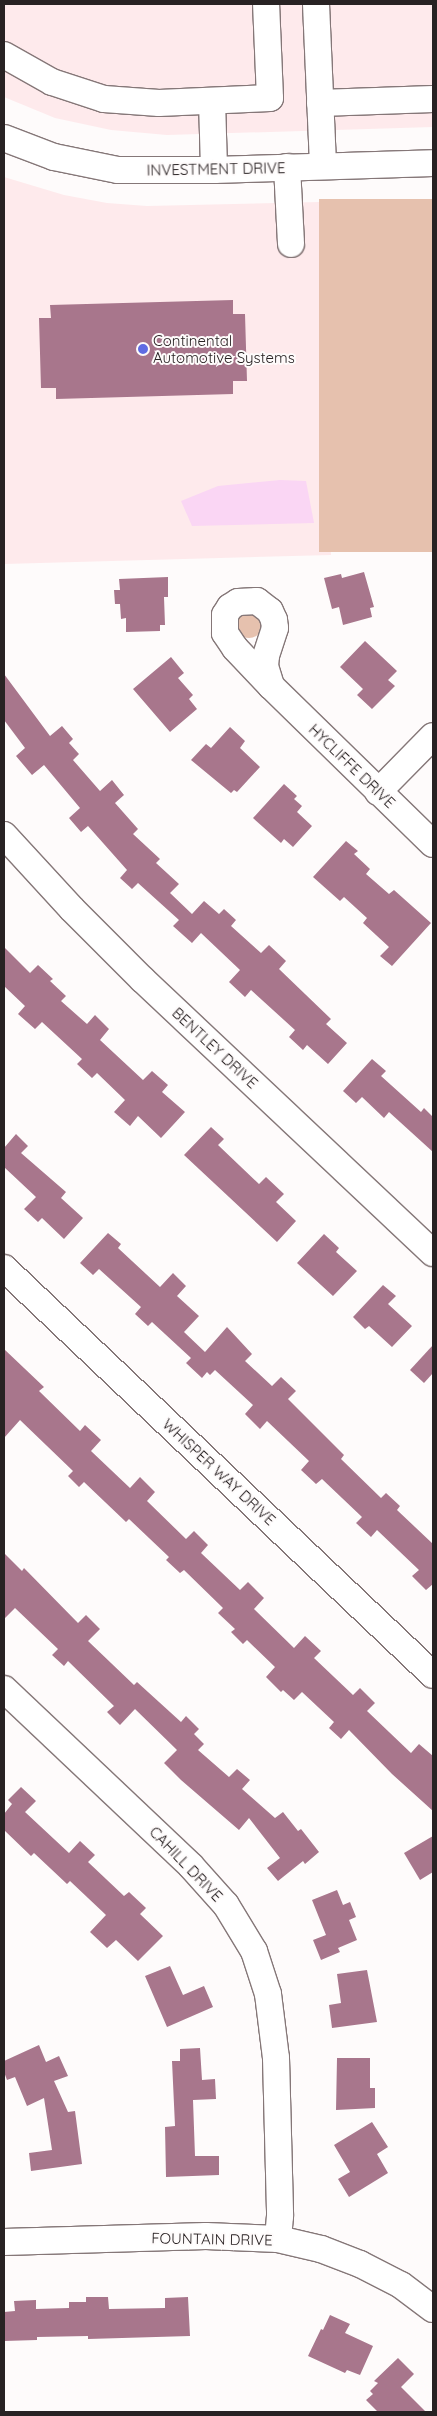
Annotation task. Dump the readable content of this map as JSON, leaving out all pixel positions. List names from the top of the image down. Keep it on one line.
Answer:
{"streets":{"street":["INVESTMENT DRIVE","HYCLIFFE DRIVE","BENTLEY DRIVE","WHISPER WAY DRIVE","CAHILL DRIVE","FOUNTAIN DRIVE"]},"crossings":[["CAHILL DRIVE","FOUNTAIN DRIVE"]],"places":["Continental Automotive Systems"]}
